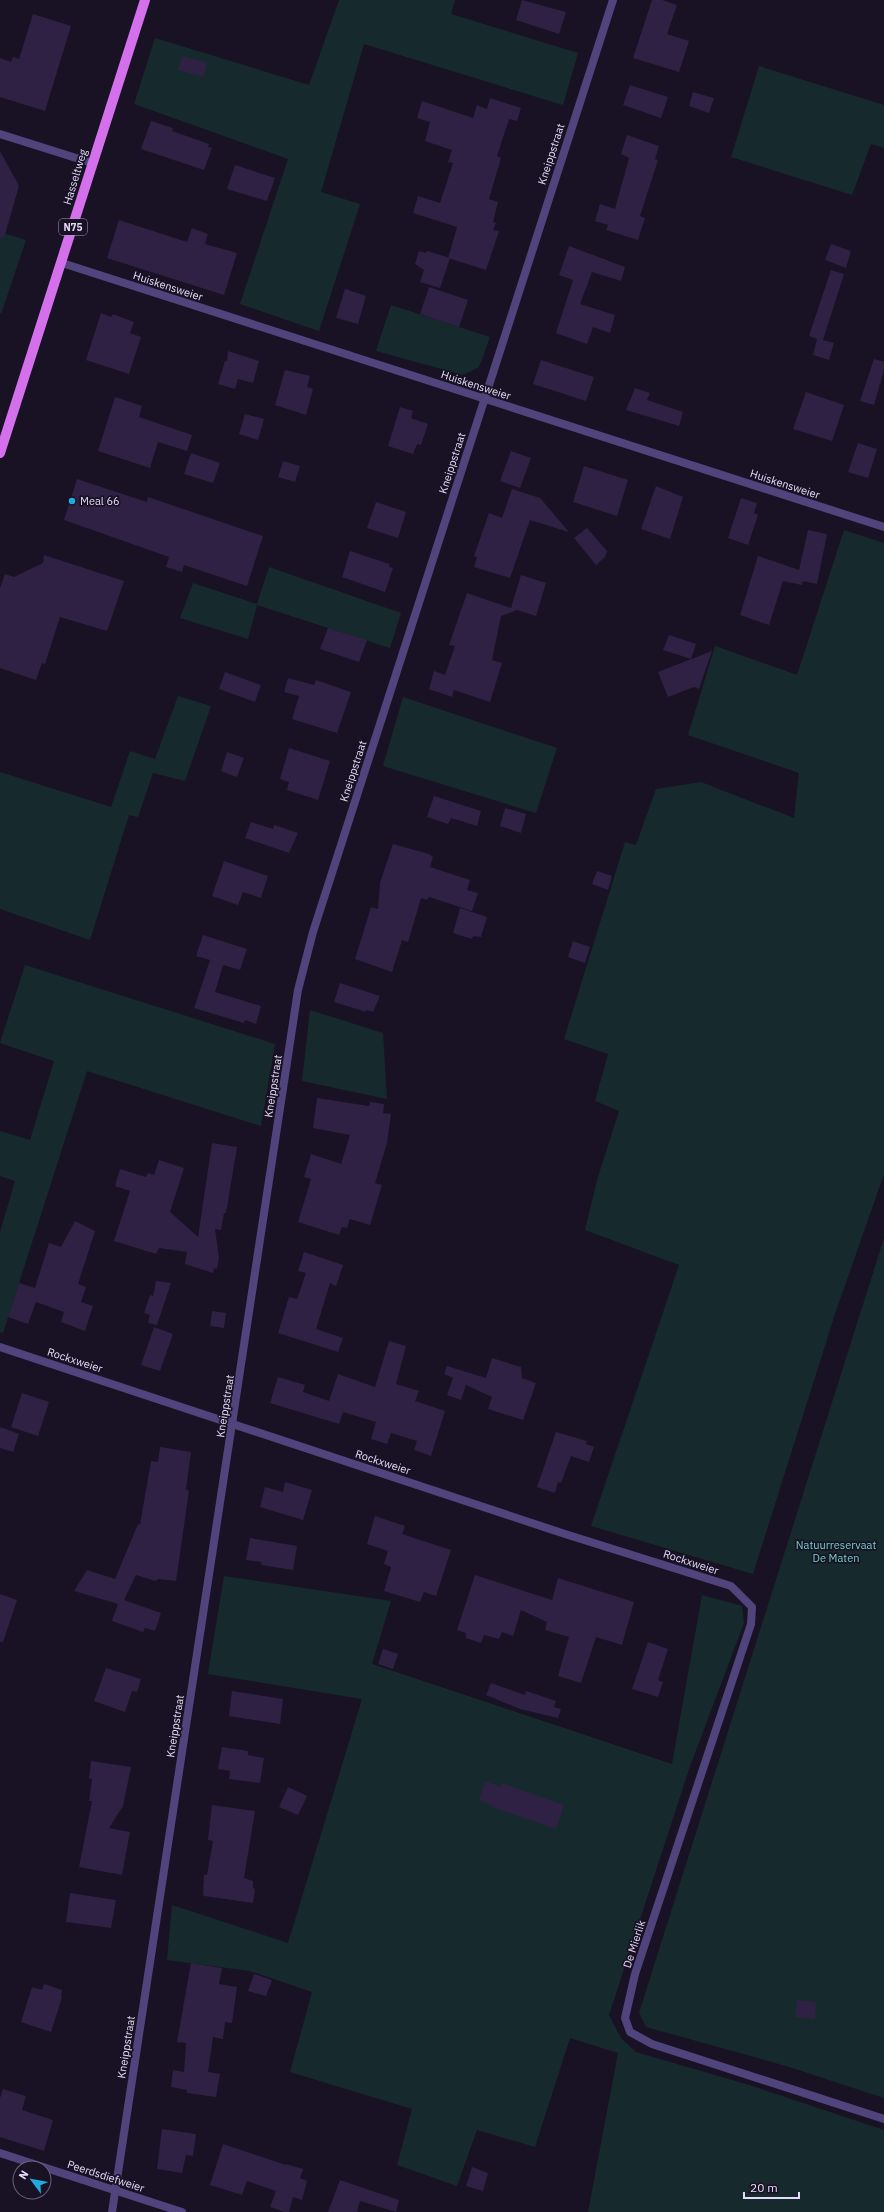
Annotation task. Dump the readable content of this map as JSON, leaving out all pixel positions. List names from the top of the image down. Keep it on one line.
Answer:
{"streets":{"main road":["Hasseltweg","N75"],"street":["Kneippstraat","Huiskensweier","Rockxweier","De Mierlik","Peerdsdiefweier"]},"crossings":[["Kneippstraat","Huiskensweier"],["Kneippstraat","Rockxweier"],["Kneippstraat","Peerdsdiefweier"],["Hasseltweg","Huiskensweier"],["Rockxweier","De Mierlik"]],"parks":["Natuurreservaat De Maten"],"places":["Meal 66"],"scale_bar":"20 m","north":"top left"}
